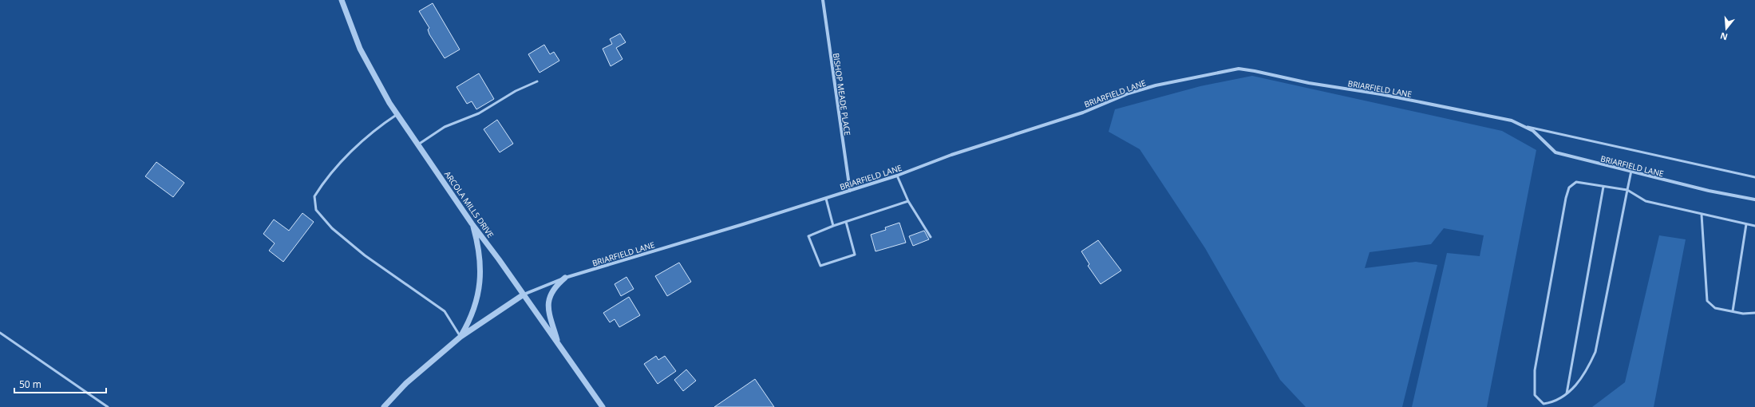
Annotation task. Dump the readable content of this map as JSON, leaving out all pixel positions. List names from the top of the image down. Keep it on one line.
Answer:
{"streets":{"street":["BRIARFIELD LANE","BISHOP MEADE PLACE","ARCOLA MILLS DRIVE"]},"crossings":[["BRIARFIELD LANE","BISHOP MEADE PLACE"],["BRIARFIELD LANE","ARCOLA MILLS DRIVE"]],"scale_bar":"50 m","north":"bottom"}
